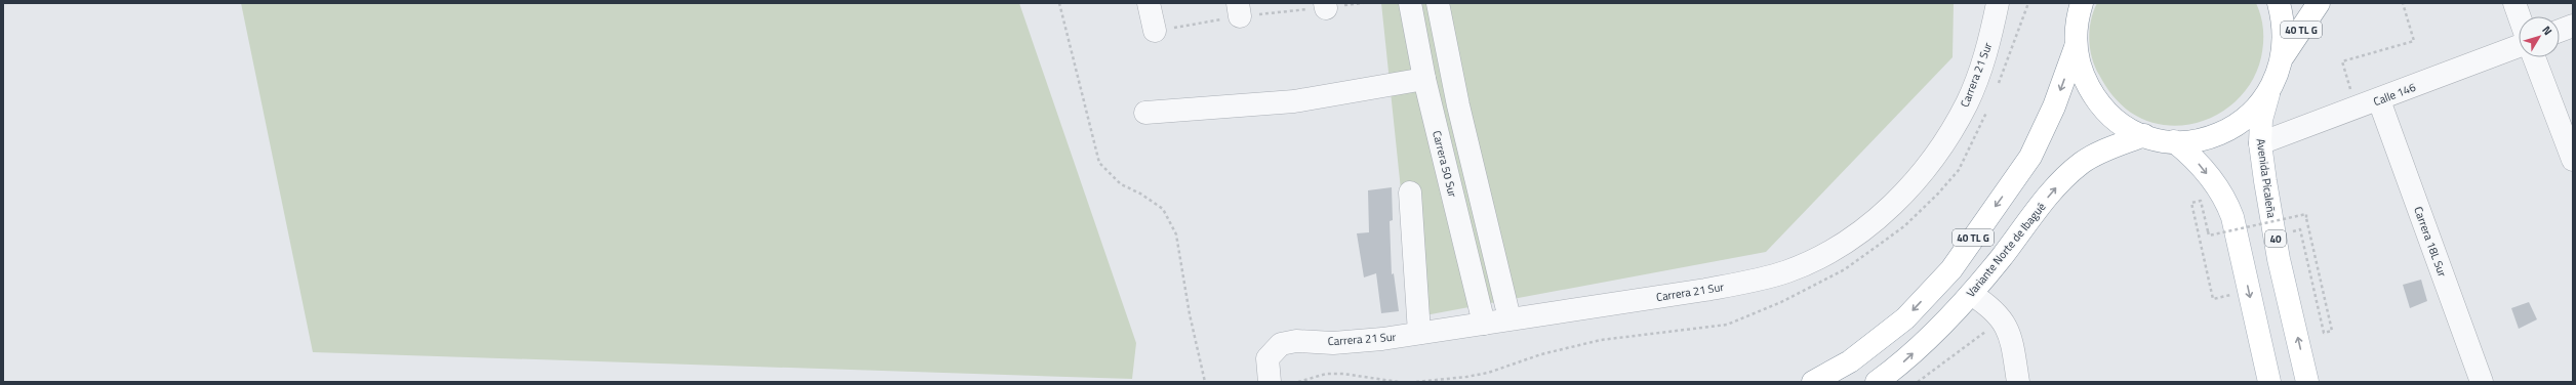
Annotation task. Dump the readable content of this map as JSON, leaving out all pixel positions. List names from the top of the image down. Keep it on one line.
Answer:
{"streets":{"main road":["40 TL G","Avenida Picaleña","40","Variante Norte de Ibagué"],"street":["Carrera 21 Sur","Calle 146","Carrera 50 Sur","Carrera 18L Sur"]},"crossings":[["40 TL G","Avenida Picaleña"],["40 TL G","Variante Norte de Ibagué"],["Carrera 21 Sur","Carrera 50 Sur"],["Calle 146","Avenida Picaleña"],["Calle 146","Carrera 18L Sur"]],"north":"top right"}
